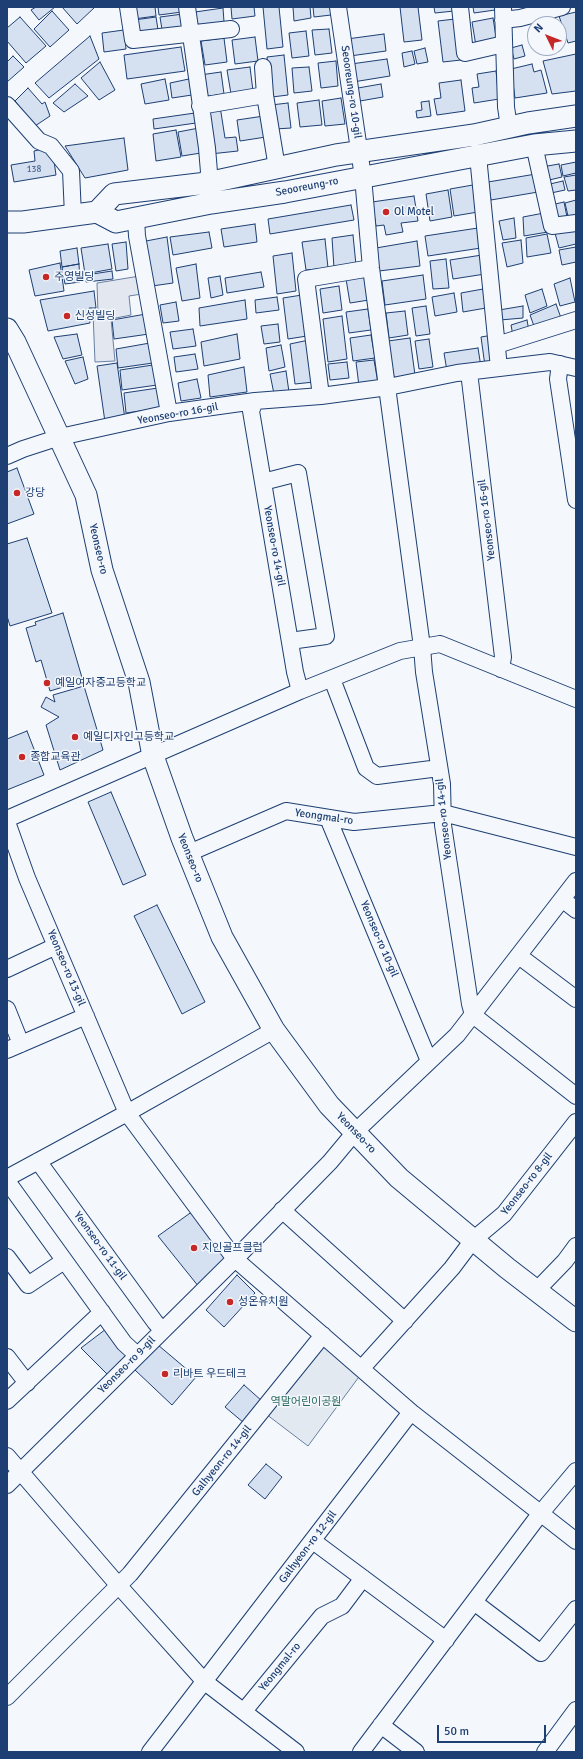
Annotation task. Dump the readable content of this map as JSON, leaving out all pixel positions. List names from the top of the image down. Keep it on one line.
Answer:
{"streets":{"main road":["Seooreung-ro","Yeonseo-ro"],"street":["Seooreung-ro 10-gil","Yeonseo-ro 16-gil","Yeonseo-ro 14-gil","Yeongmal-ro","Yeonseo-ro 10-gil","Yeonseo-ro 13-gil","Yeonseo-ro 8-gil","Yeonseo-ro 11-gil","Yeonseo-ro 9-gil","Galhyeon-ro 14-gil","Galhyeon-ro 12-gil"]},"crossings":[["Seooreung-ro 10-gil","Seooreung-ro"],["Yeonseo-ro 16-gil","Yeonseo-ro 14-gil"],["Yeonseo-ro 16-gil","Yeonseo-ro"],["Yeonseo-ro 14-gil","Yeongmal-ro"],["Yeonseo-ro","Yeongmal-ro"],["Yeonseo-ro","Yeonseo-ro 13-gil"],["Yeonseo-ro","Yeonseo-ro 8-gil"],["Yeonseo-ro","Yeonseo-ro 9-gil"],["Yeongmal-ro","Yeonseo-ro 10-gil"],["Yeonseo-ro 11-gil","Yeonseo-ro 9-gil"]],"parks":["역말어린이공원"],"places":["Ol Motel","주영빌딩","신성빌딩","강당","예일여자중고등학교","예일디자인고등학교","종합교육관","지인골프클럽","성온유치원","리바트 우드테크"],"house_numbers":["138"],"scale_bar":"50 m","north":"top left"}
